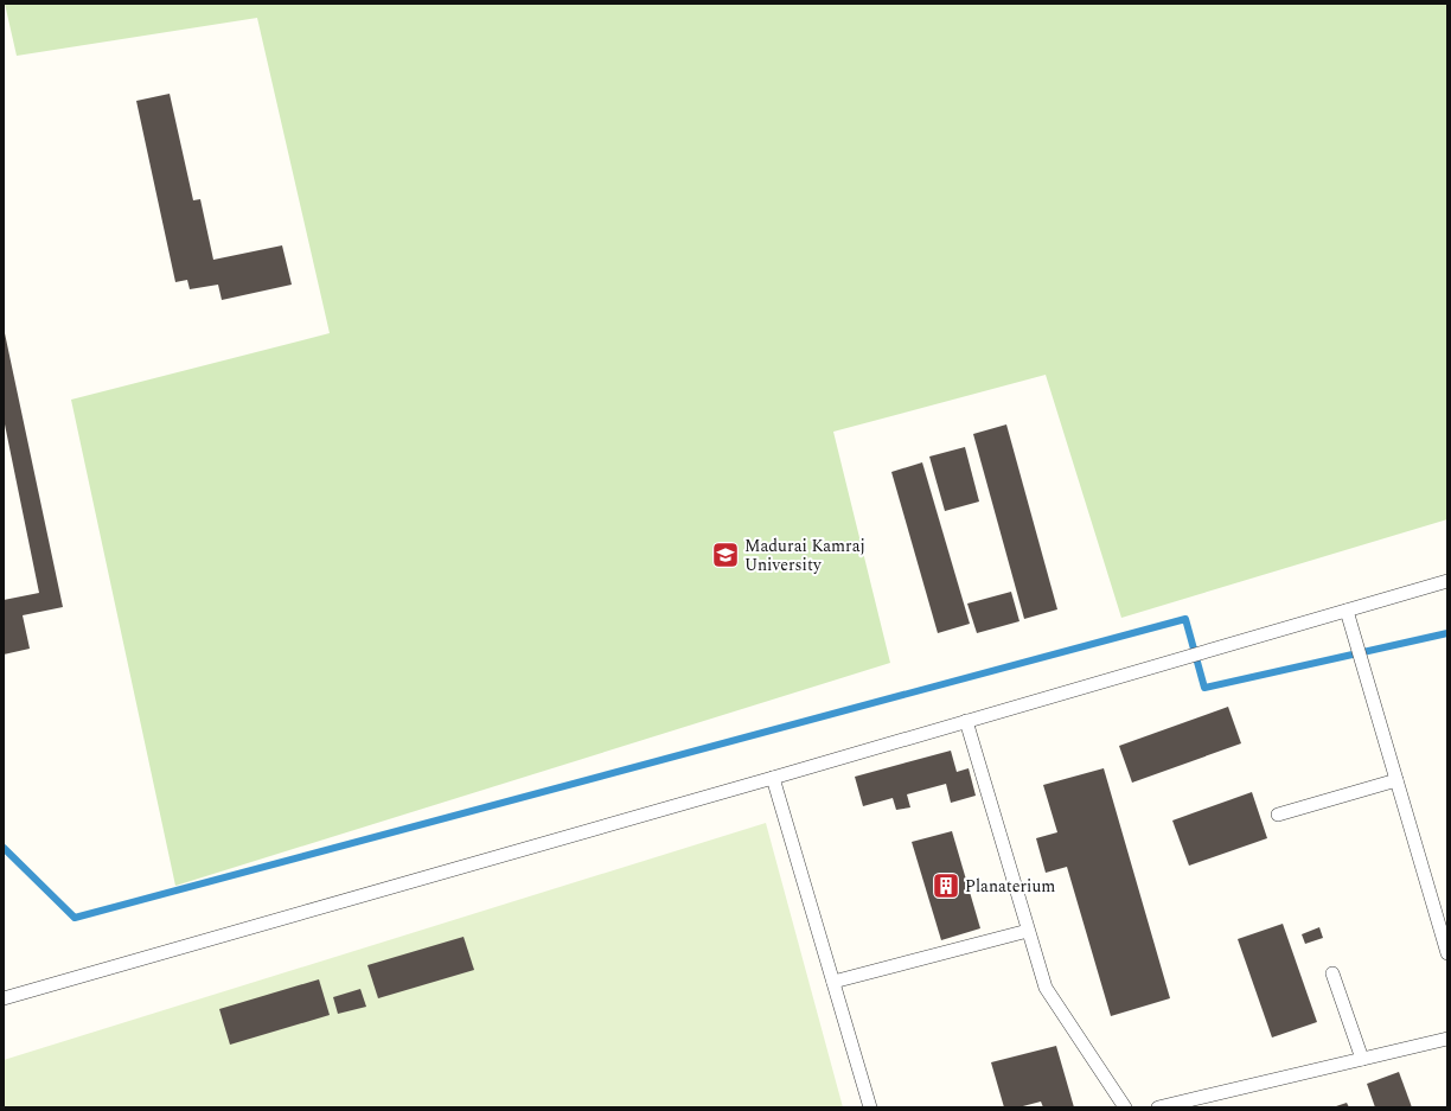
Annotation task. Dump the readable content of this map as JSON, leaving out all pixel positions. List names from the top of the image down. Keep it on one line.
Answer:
{"places":{"school or university":["Madurai Kamraj University"],"building":["Planaterium"]}}
